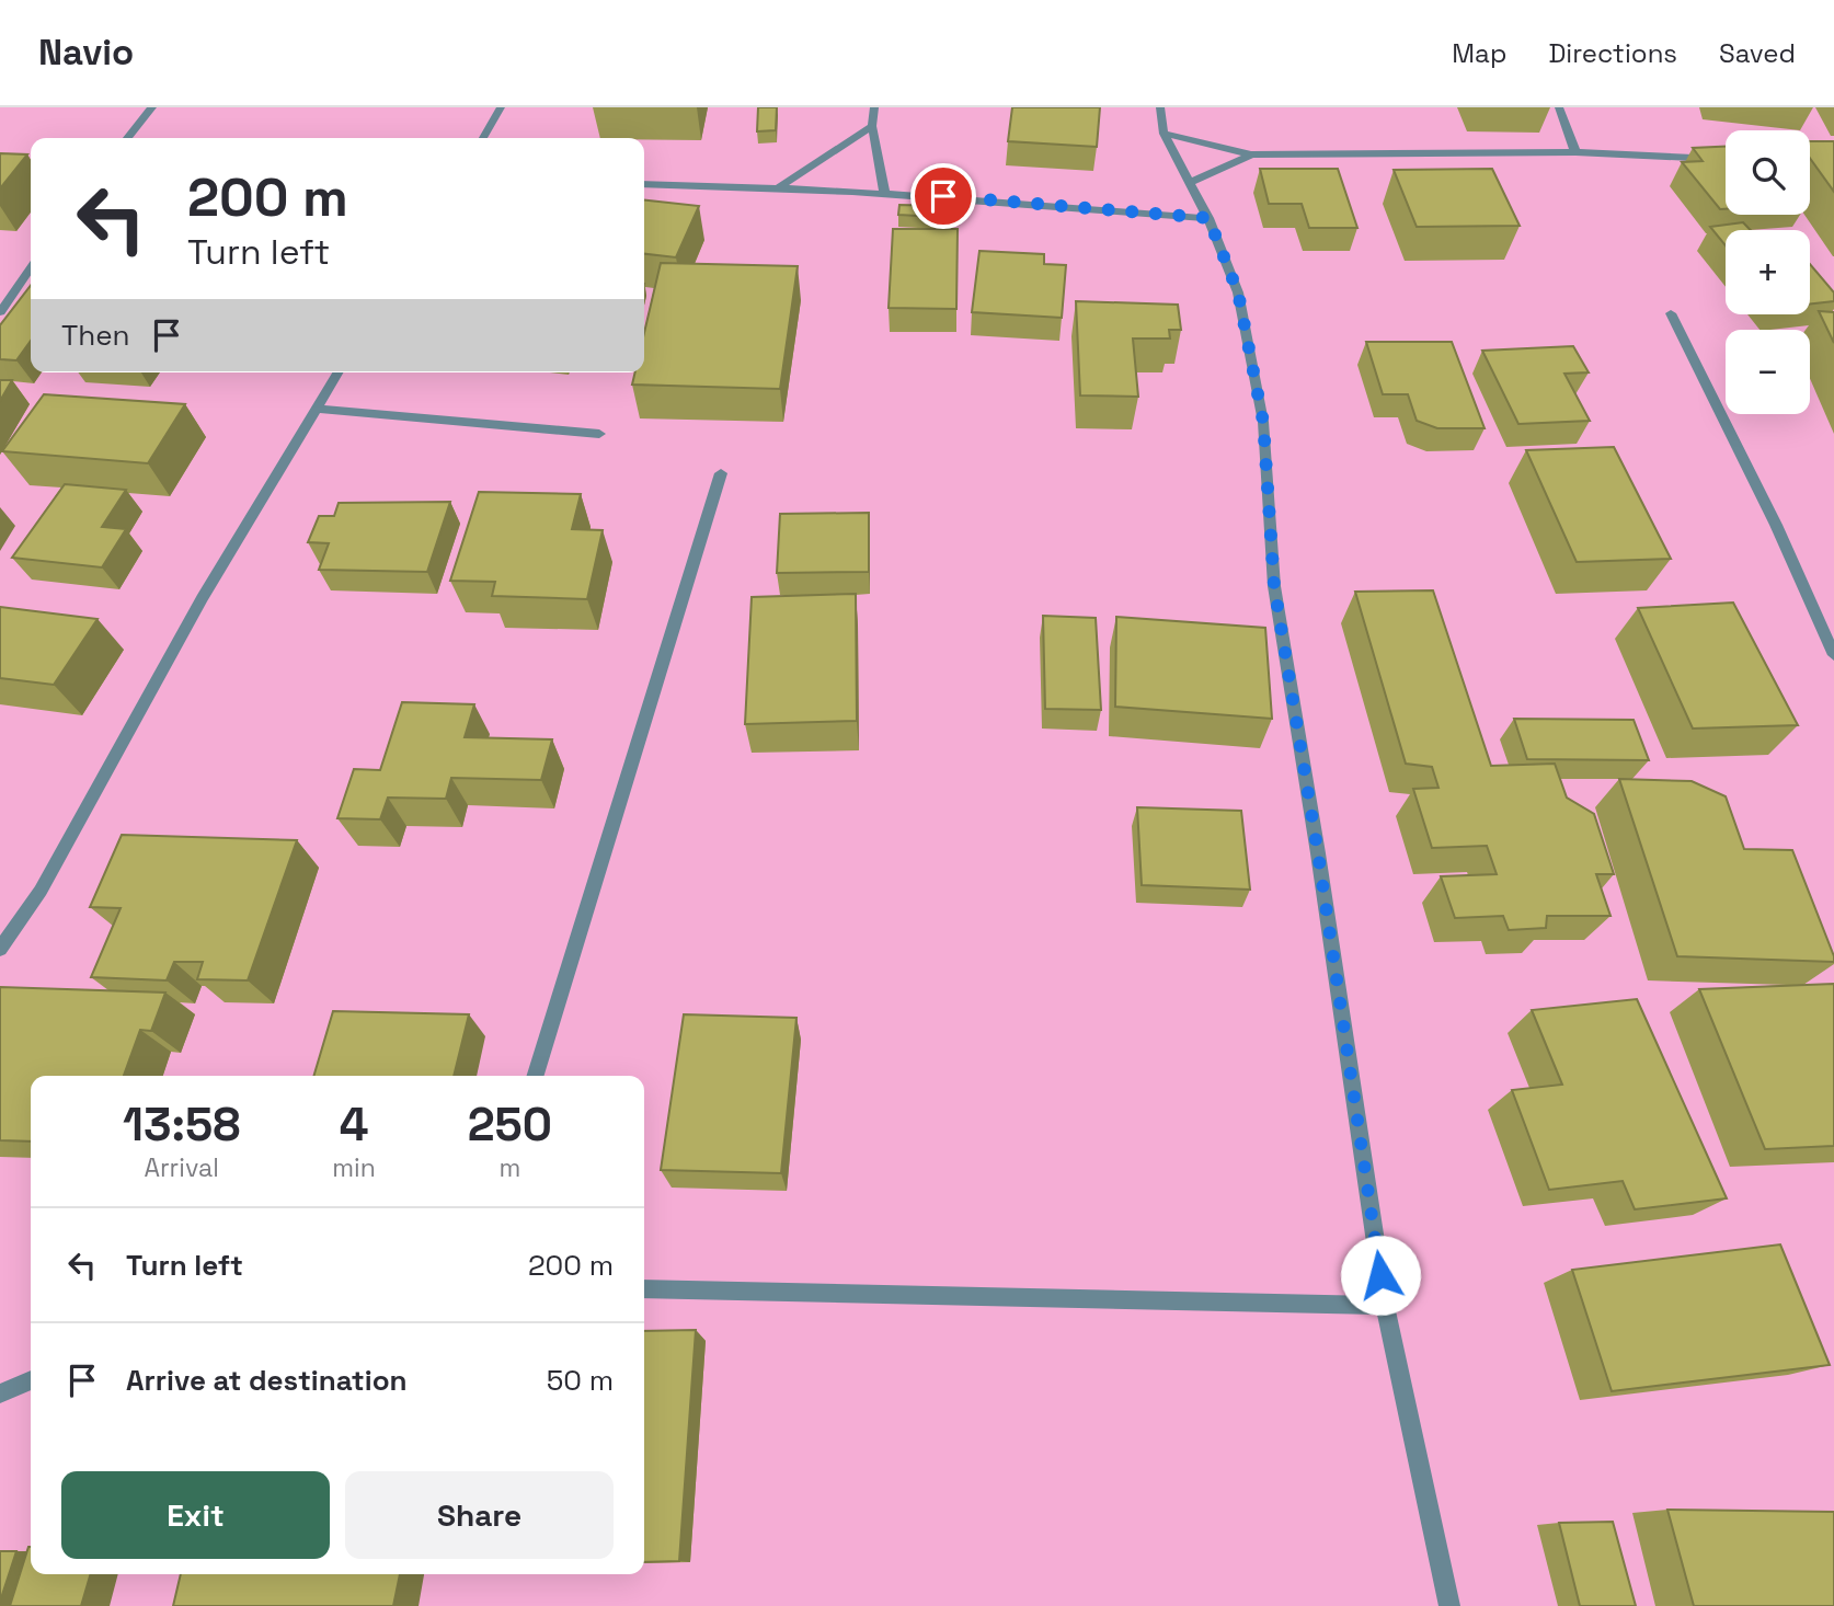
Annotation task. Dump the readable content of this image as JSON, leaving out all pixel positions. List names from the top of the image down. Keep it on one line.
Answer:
{"page":{"header":"Navio","nav":["Map","Directions","Saved"],"map_buttons":["+","−"],"turn":["200 m","Turn left"],"then":"Then","eta":["13:58","Arrival","4","min","250","m"],"list":[{"name":"Turn left","value":"200 m"},{"name":"Arrive at destination","value":"50 m"}],"buttons":["Exit","Share"]}}
